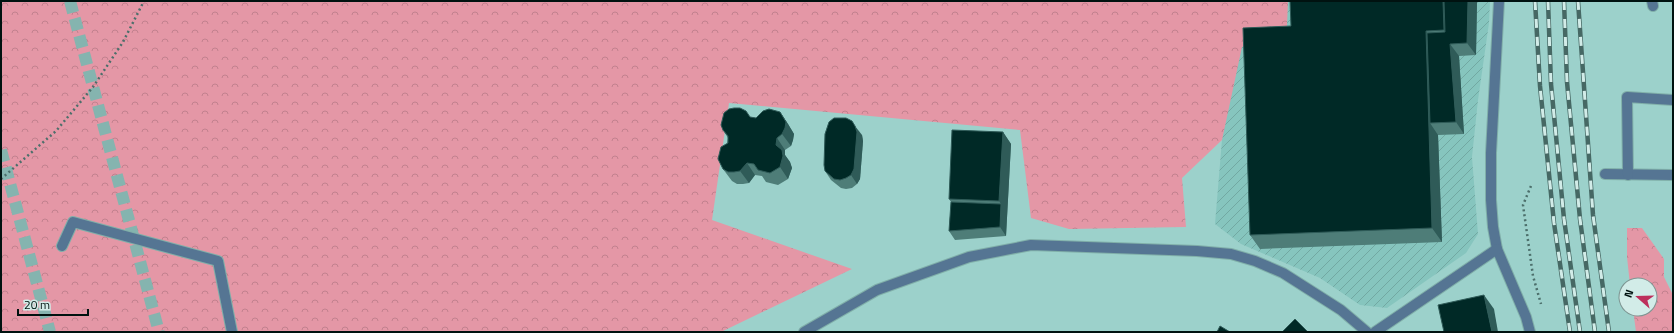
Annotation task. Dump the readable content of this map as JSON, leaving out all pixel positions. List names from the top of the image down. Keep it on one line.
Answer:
{"scale_bar":"20 m","north":"left"}
